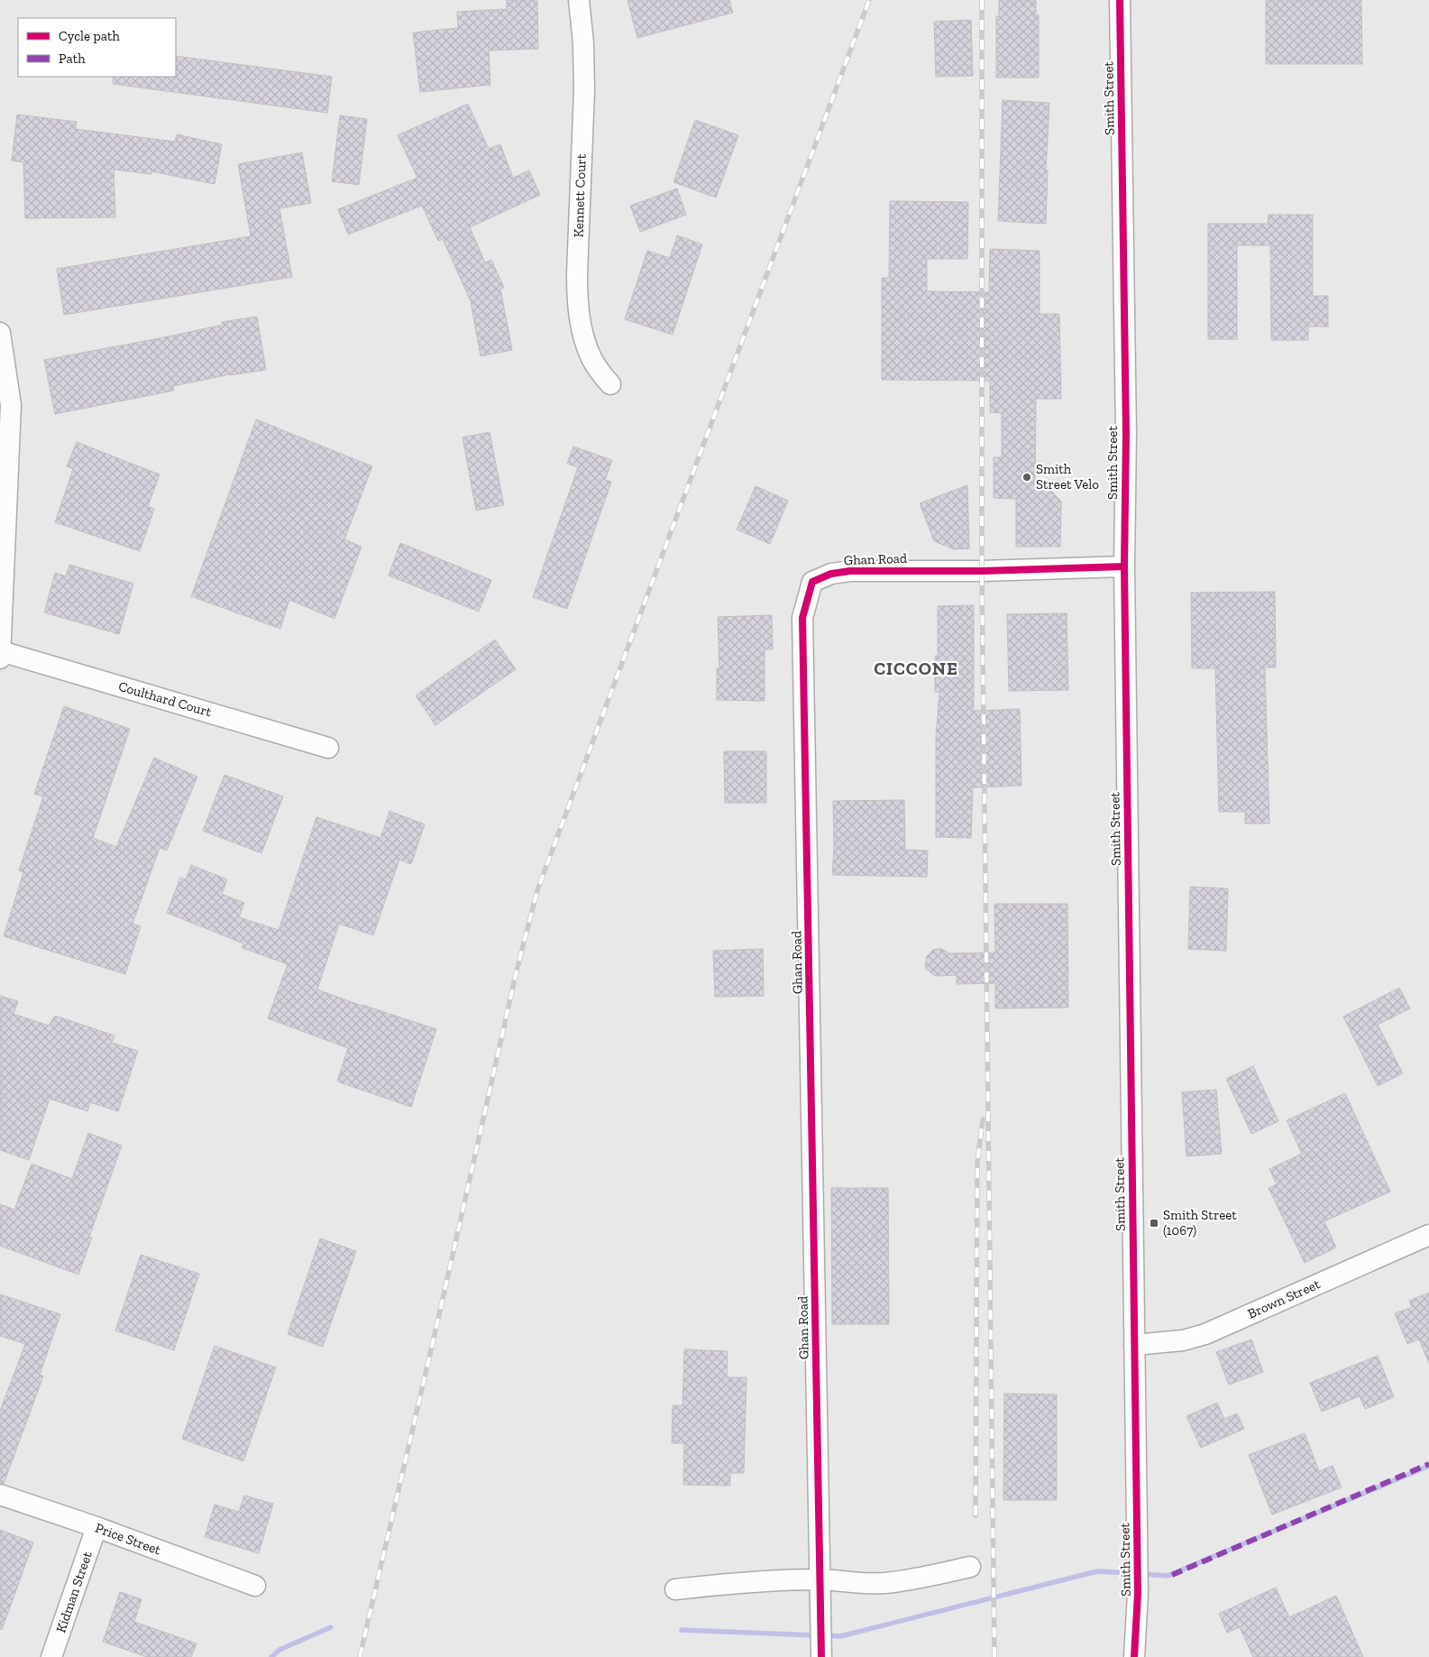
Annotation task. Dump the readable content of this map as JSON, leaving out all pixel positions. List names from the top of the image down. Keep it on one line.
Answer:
{"streets":{"street":["Smith Street","Kennett Court","Ghan Road","Coulthard Court","Brown Street","Price Street","Kidman Street"]},"crossings":[["Smith Street","Ghan Road"],["Smith Street","Brown Street"],["Price Street","Kidman Street"]],"districts":["CICCONE"],"places":{"other":["Smith Street Velo"],"transit":["Smith Street (1067)"]},"legend":["Cycle path","Path"]}
